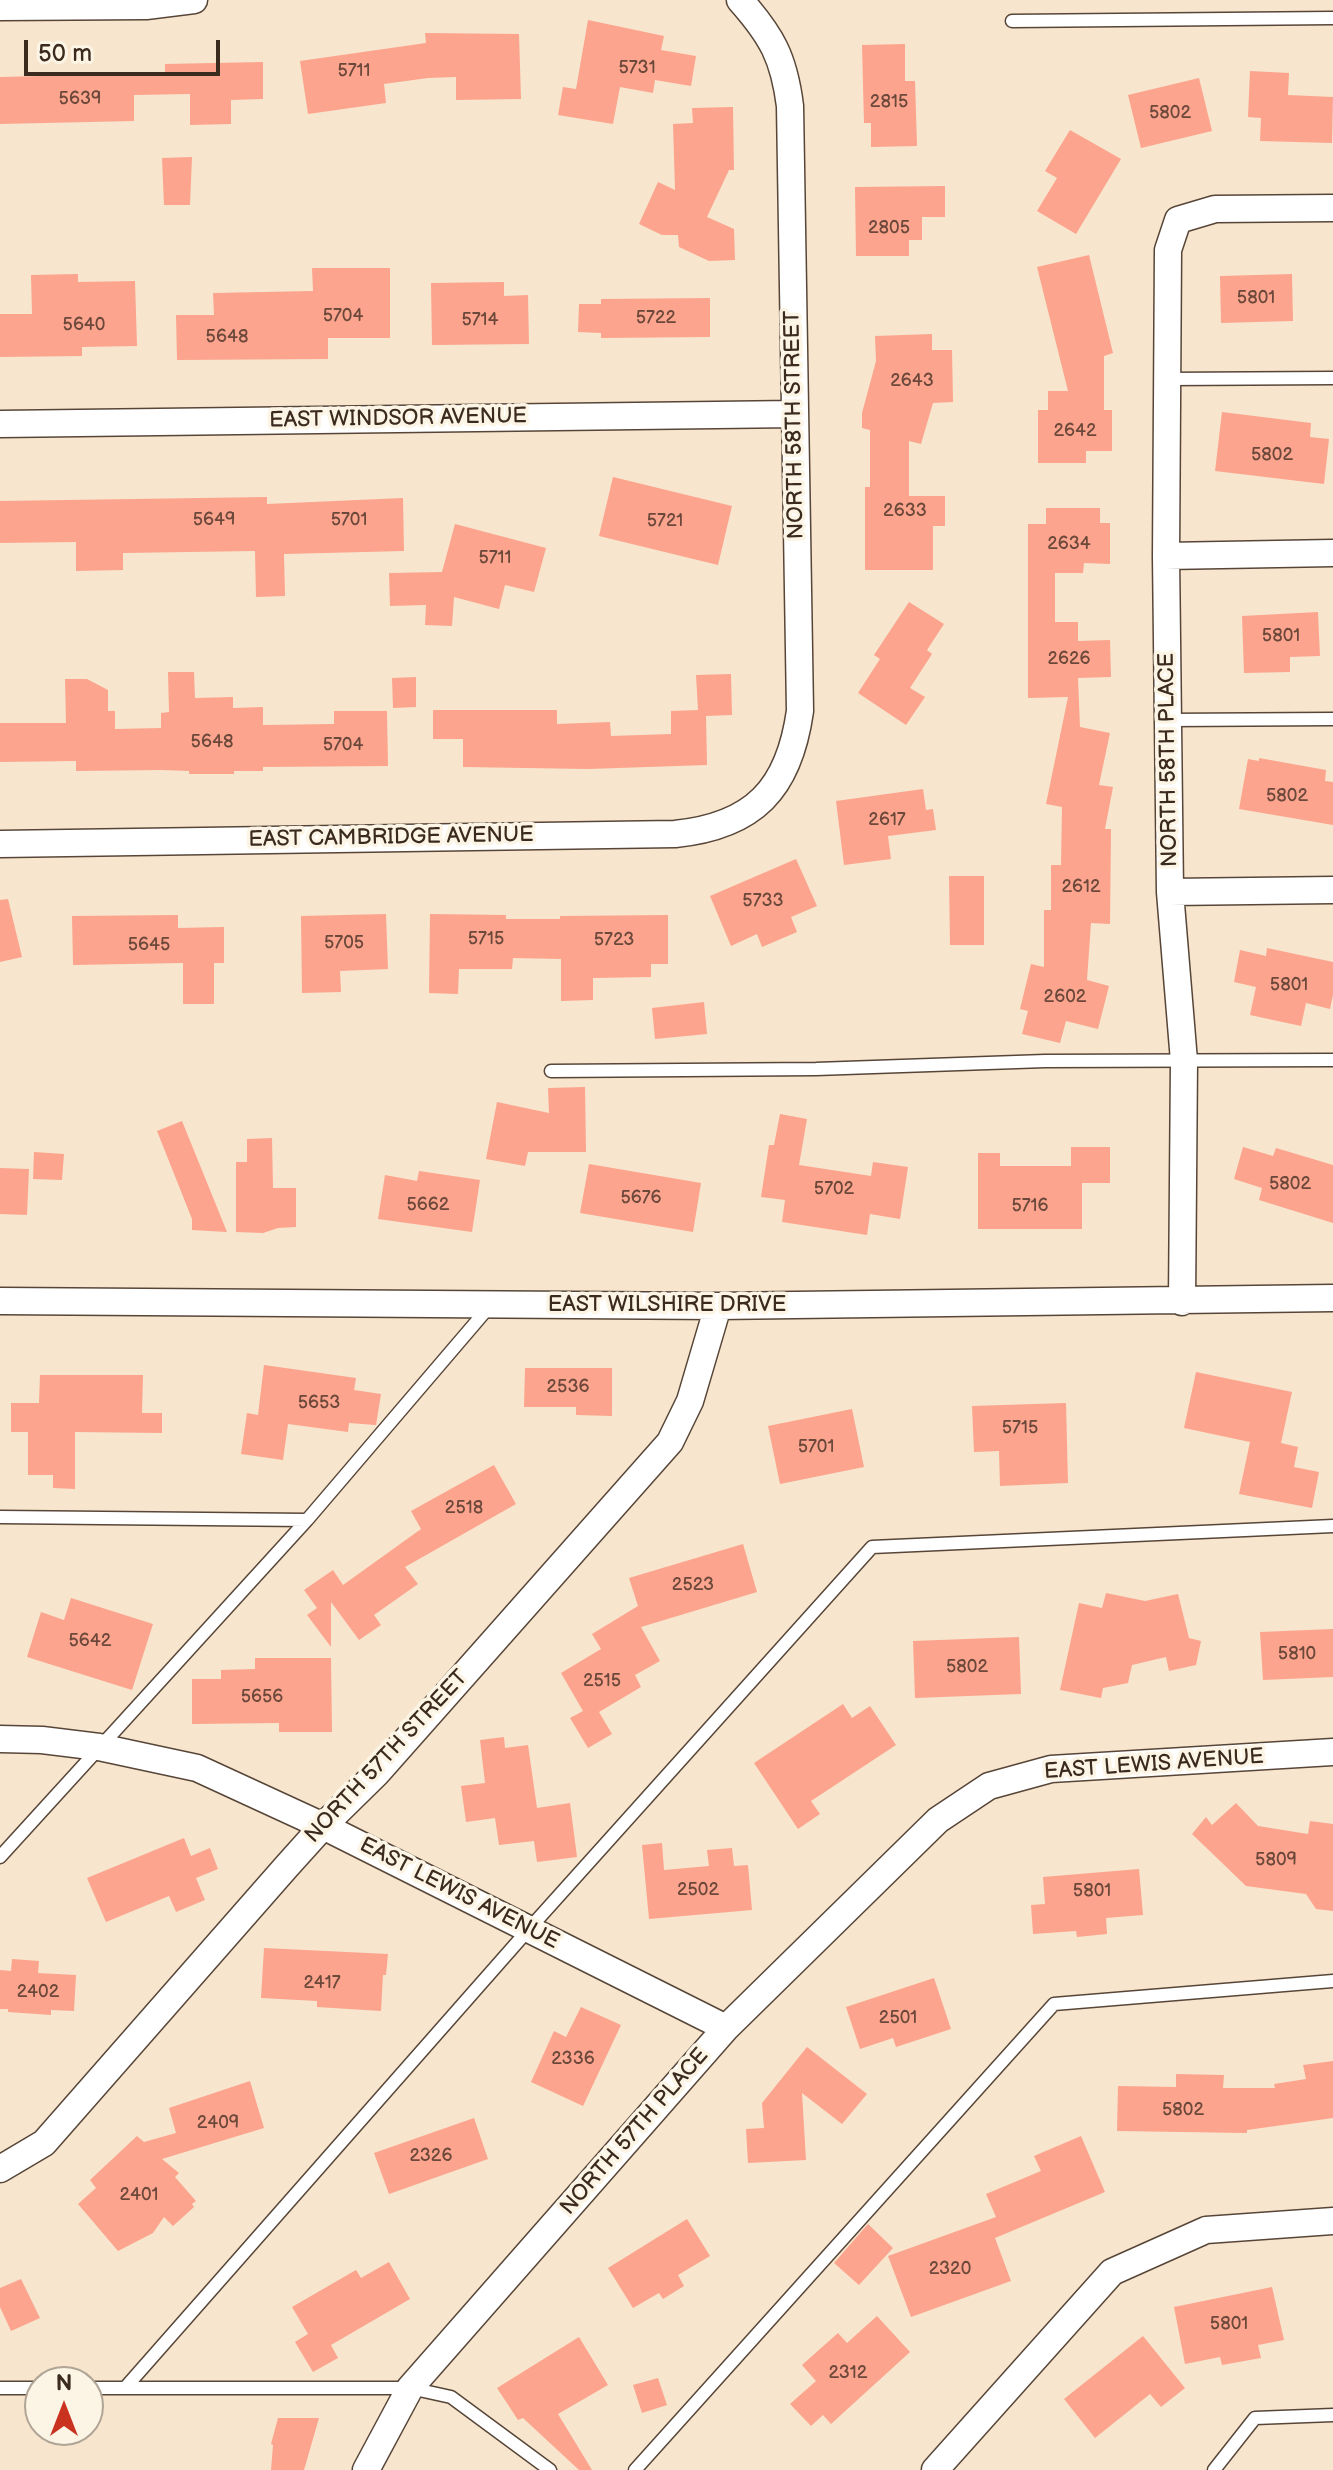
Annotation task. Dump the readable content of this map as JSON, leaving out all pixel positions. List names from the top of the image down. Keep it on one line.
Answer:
{"streets":{"street":["EAST WINDSOR AVENUE","NORTH 58TH STREET","NORTH 58TH PLACE","EAST CAMBRIDGE AVENUE","EAST WILSHIRE DRIVE","NORTH 57TH STREET","EAST LEWIS AVENUE","NORTH 57TH PLACE"]},"crossings":[["EAST WINDSOR AVENUE","NORTH 58TH STREET"],["NORTH 58TH STREET","EAST CAMBRIDGE AVENUE"],["NORTH 58TH PLACE","EAST WILSHIRE DRIVE"],["EAST WILSHIRE DRIVE","NORTH 57TH STREET"],["NORTH 57TH STREET","EAST LEWIS AVENUE"],["EAST LEWIS AVENUE","NORTH 57TH PLACE"]],"house_numbers":["5731","5711","5639","2815","5802","2805","5801","5704","5722","5714","5640","5648","2643","2642","5802","2633","5649","5701","5721","2634","5711","5801","2626","5648","5704","5802","2617","2612","5733","5715","5723","5705","5645","5801","2602","5802","5702","5676","5662","5716","2536","5653","5715","5701","2518","2523","5642","5810","5802","2515","5656","5809","2502","5801","2417","2402","2501","2336","5802","2409","2326","2401","2320","5801","2312"],"scale_bar":"50 m","north":"top"}
